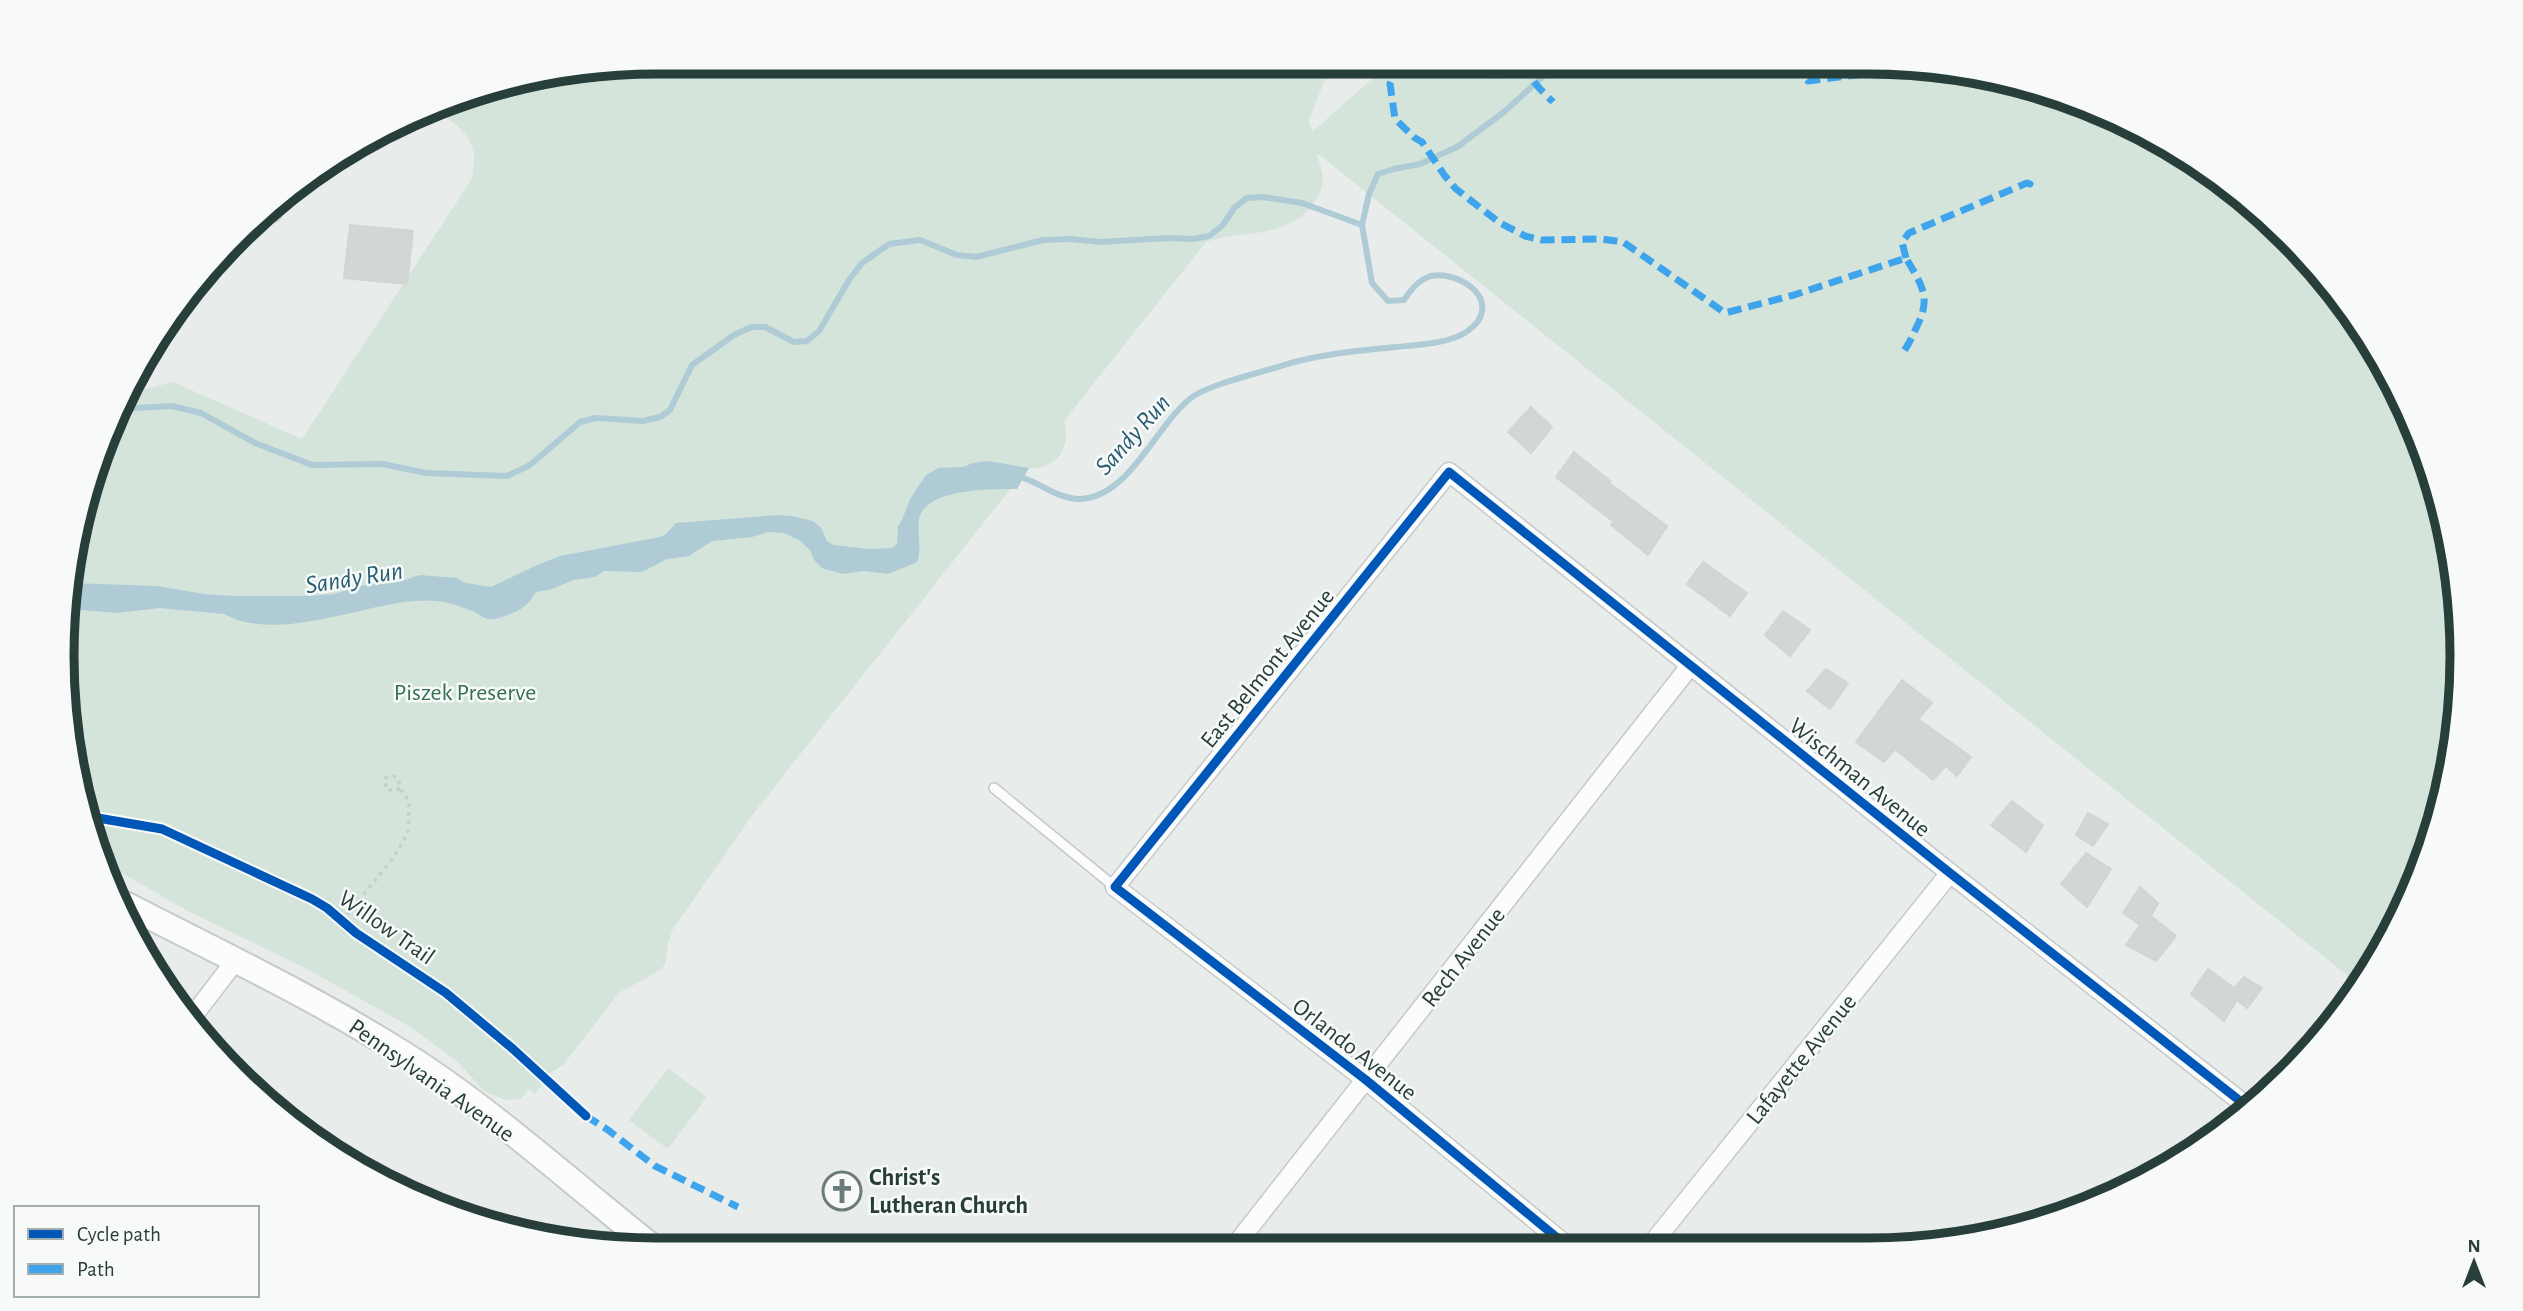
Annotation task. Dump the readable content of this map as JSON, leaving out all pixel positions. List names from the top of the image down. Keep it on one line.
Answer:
{"streets":{"main road":["Pennsylvania Avenue"],"street":["East Belmont Avenue","Wischman Avenue","Rech Avenue","Orlando Avenue","Lafayette Avenue"],"cycle path":["Willow Trail"]},"crossings":[["East Belmont Avenue","Wischman Avenue"],["East Belmont Avenue","Orlando Avenue"],["Wischman Avenue","Rech Avenue"],["Wischman Avenue","Lafayette Avenue"],["Rech Avenue","Orlando Avenue"]],"water":["Sandy Run"],"parks":["Piszek Preserve"],"places":{"church":["Christ's Lutheran Church"]},"legend":["Cycle path","Path"],"north":"top"}
